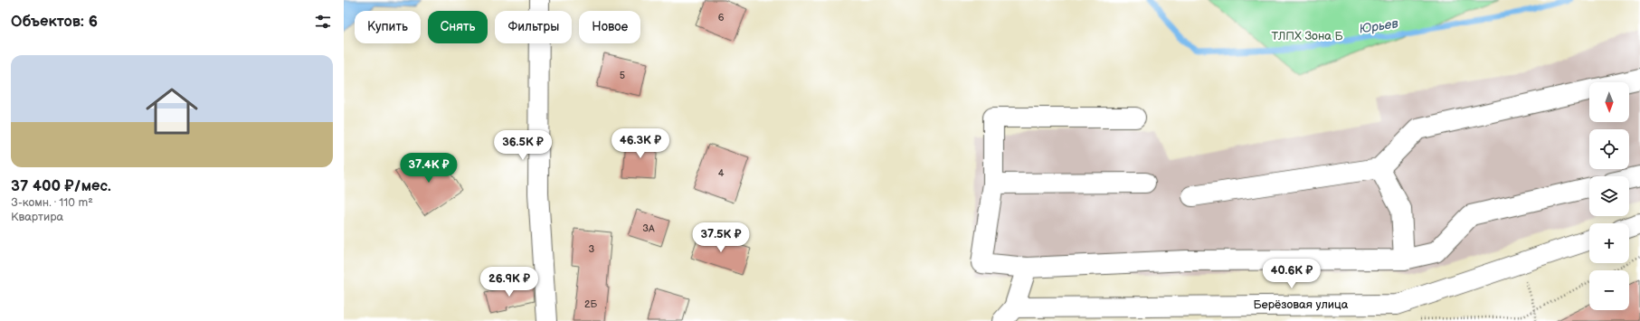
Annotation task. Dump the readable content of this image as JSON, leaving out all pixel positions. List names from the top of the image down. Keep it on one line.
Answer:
{"streets":{"street":["Берёзовая улица"]},"water":["Юрьев"],"parks":["ТЛПХ Зона Б"],"house_numbers":["6","5","4","3А","3","2Б"],"north":"bottom","page":{"heading":"Объектов: 6","chip":["Купить","Снять","Фильтры","Новое"],"list":[{"name":"37 400 ₽/мес.","note":"3-комн. · 110 m² · Квартира"}],"map_buttons":["+","−"],"price":["46.3K ₽","36.5K ₽","37.4K ₽","37.5K ₽","40.6K ₽","26.9K ₽"]}}
